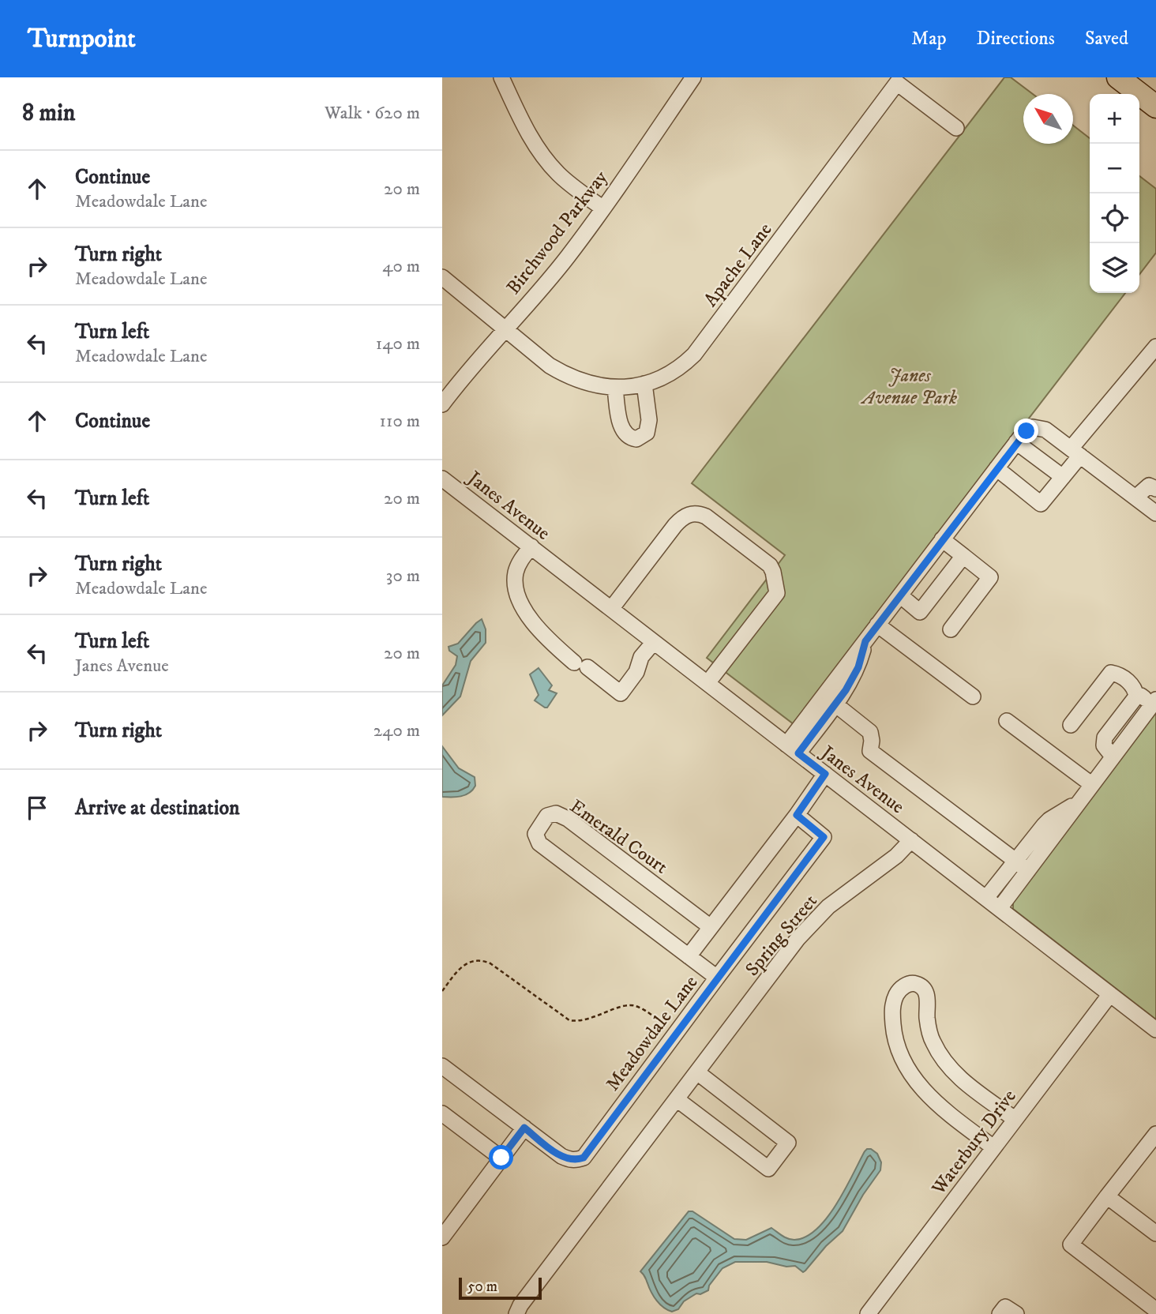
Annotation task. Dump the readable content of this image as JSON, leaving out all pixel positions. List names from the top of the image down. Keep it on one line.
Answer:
{"streets":{"street":["Birchwood Parkway","Apache Lane","Janes Avenue","Emerald Court","Spring Street","Meadowdale Lane","Waterbury Drive"]},"crossings":[["Birchwood Parkway","Apache Lane"],["Janes Avenue","Spring Street"],["Janes Avenue","Meadowdale Lane"],["Janes Avenue","Waterbury Drive"],["Emerald Court","Meadowdale Lane"]],"parks":["Janes Avenue Park"],"scale_bar":"50 m","north":"top left","page":{"header":"Turnpoint","nav":["Map","Directions","Saved"],"heading":["8 min","Walk · 620 m"],"map_buttons":["+","−"],"list":[["Continue","Meadowdale Lane","20 m"],["Turn right","Meadowdale Lane","40 m"],["Turn left","Meadowdale Lane","140 m"],["Continue","110 m"],["Turn left","20 m"],["Turn right","Meadowdale Lane","30 m"],["Turn left","Janes Avenue","20 m"],["Turn right","240 m"],"Arrive at destination"],"scale":"50 m"}}
